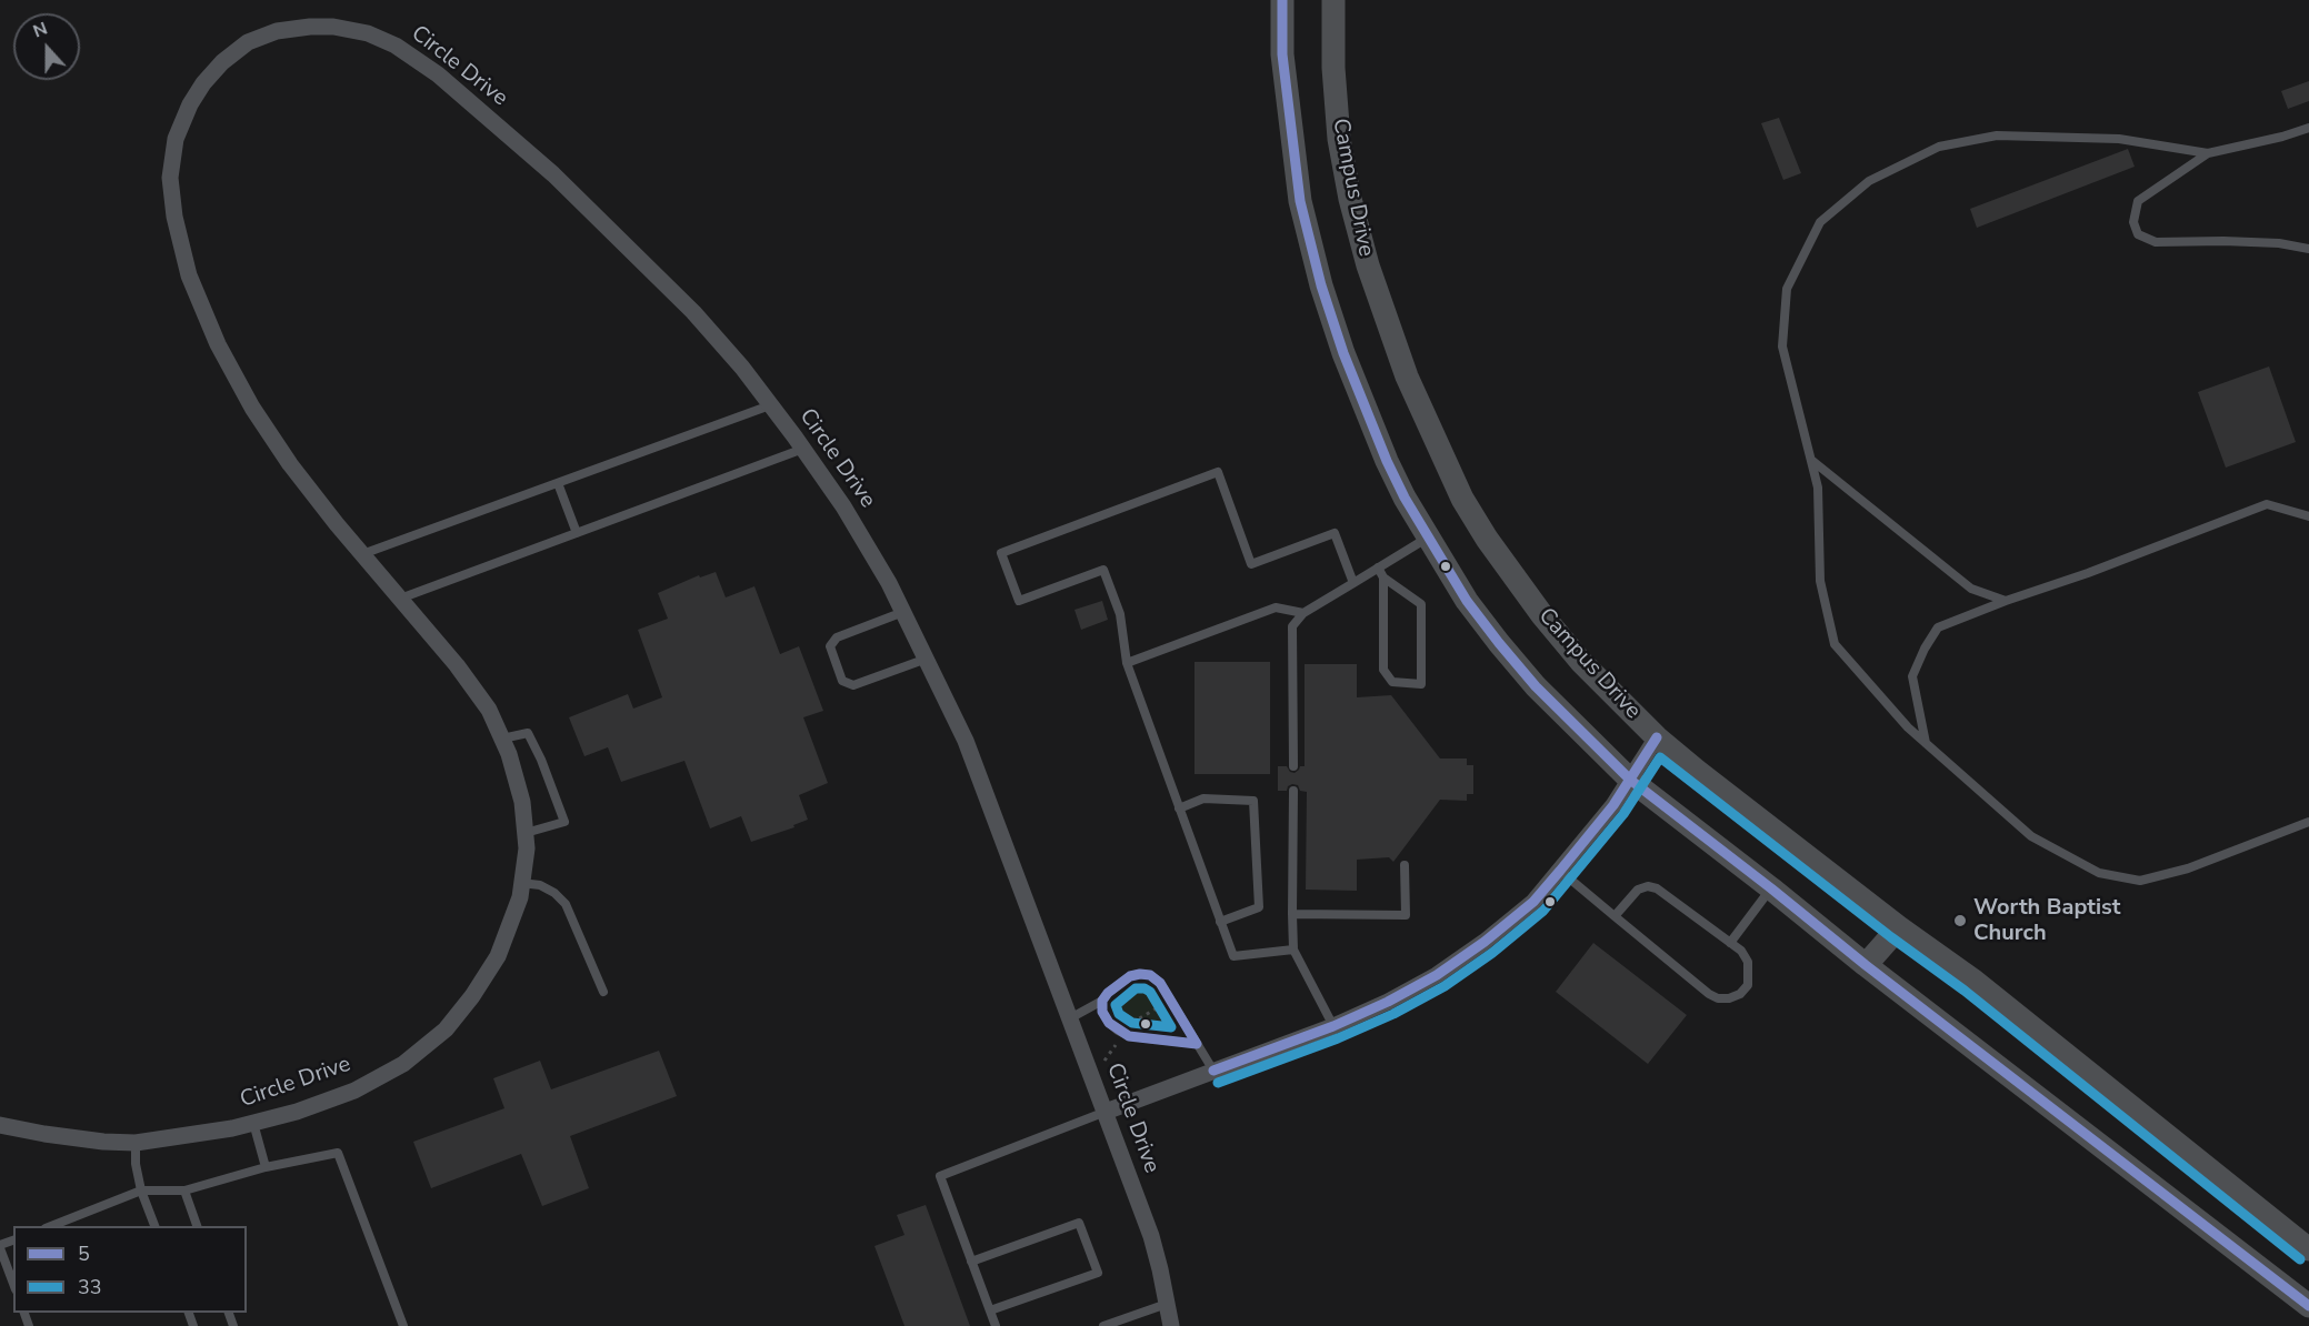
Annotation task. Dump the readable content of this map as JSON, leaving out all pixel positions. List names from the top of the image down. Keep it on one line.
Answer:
{"streets":{"main road":["Campus Drive"],"street":["Circle Drive"]},"places":["Worth Baptist Church"],"lines":["transit line 5","transit line 33"],"legend":["5","33"],"north":"top"}
